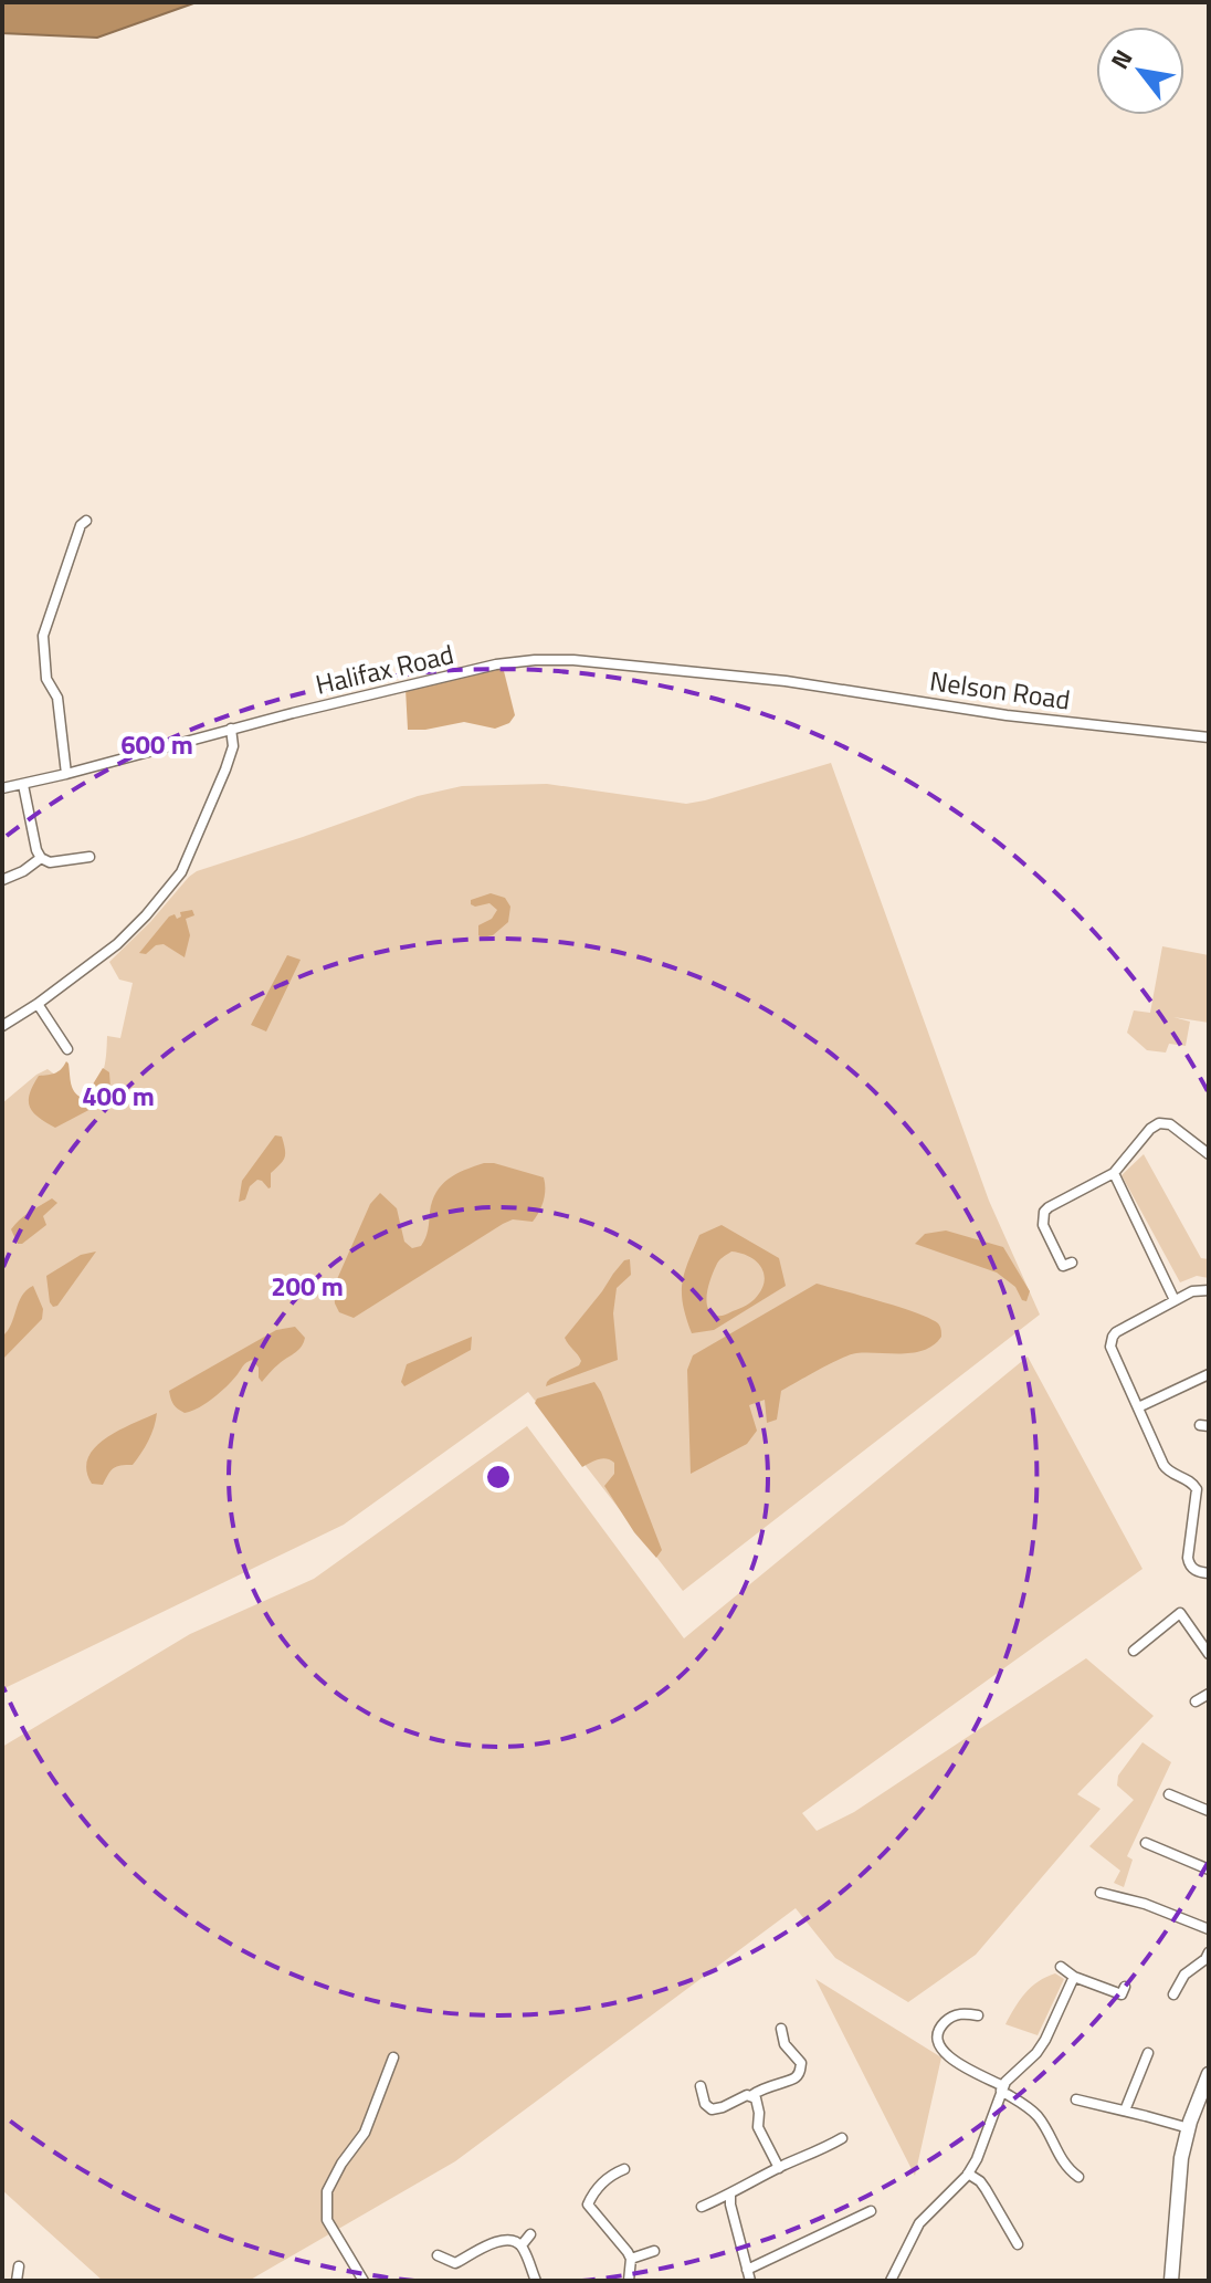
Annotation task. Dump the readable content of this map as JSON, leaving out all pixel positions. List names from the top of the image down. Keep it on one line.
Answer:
{"streets":{"street":["Halifax Road","Nelson Road"]},"crossings":[["Halifax Road","Nelson Road"]],"north":"top left","rings":["600 m","400 m","200 m"]}
